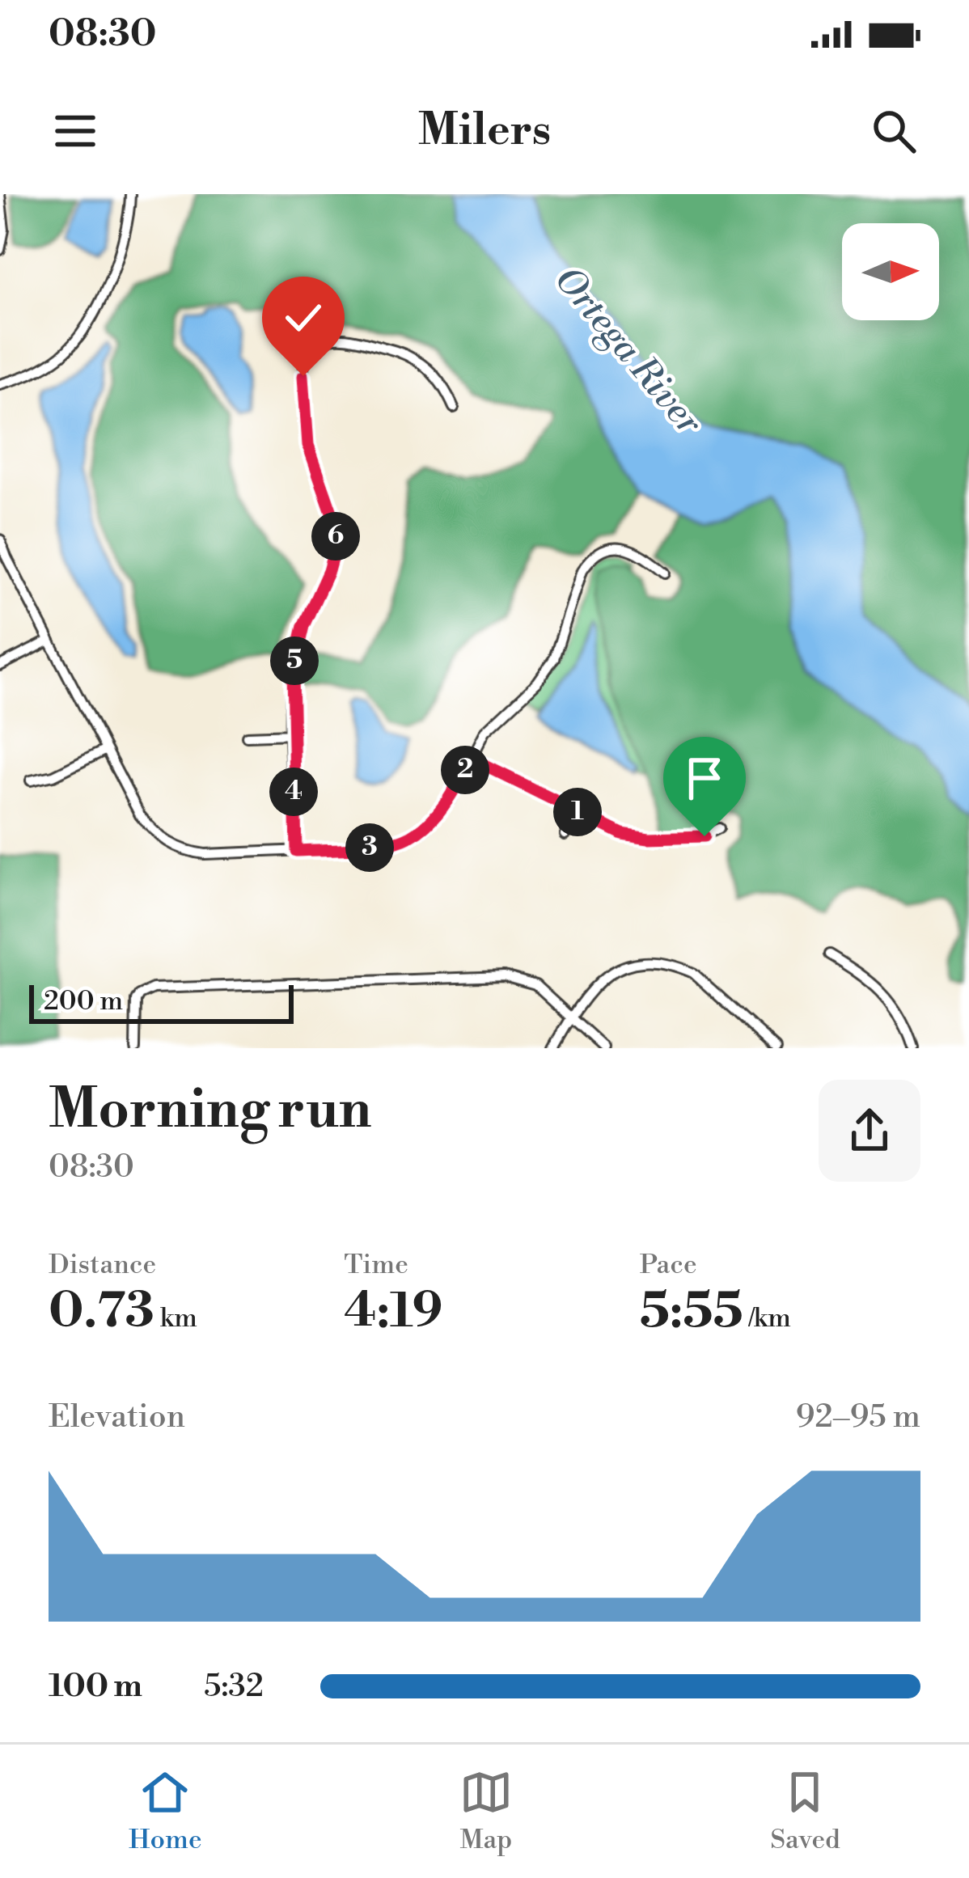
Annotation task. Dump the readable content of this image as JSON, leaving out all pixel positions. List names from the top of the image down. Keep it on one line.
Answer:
{"water":["Ortega River"],"scale_bar":"200 m","north":"right","page":{"status":"08:30","header":"Milers","pins":["6","5","2","4","1","3"],"scale":"200 m","heading":["Morning run","08:30"],"stats":[["Distance","0.73 km"],["Time","4:19"],["Pace","5:55 /km"]],"chart":["Elevation","92–95 m"],"list":[{"name":"100 m","note":"5:32"}],"tabs":["Home","Map","Saved"]}}
